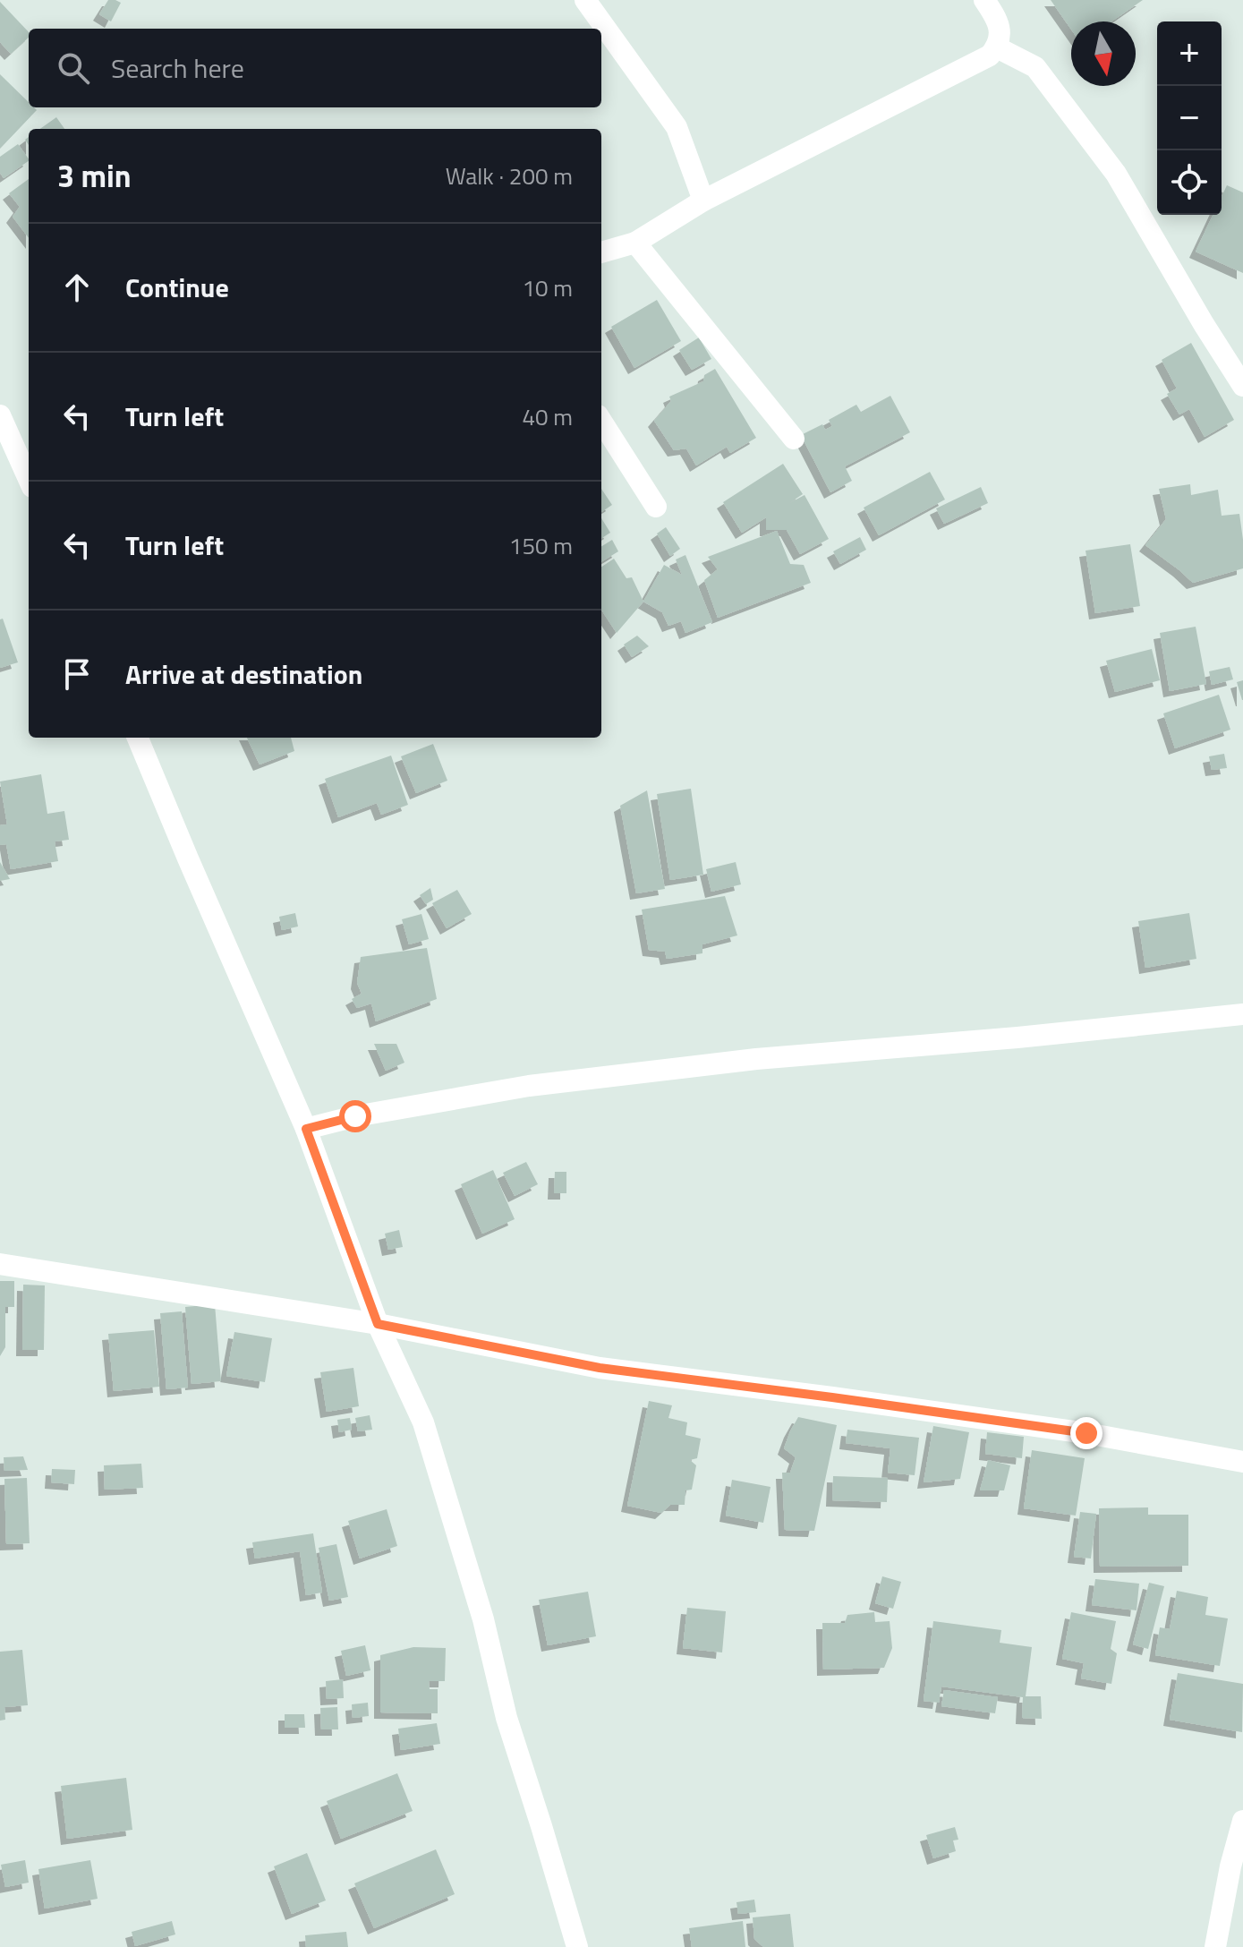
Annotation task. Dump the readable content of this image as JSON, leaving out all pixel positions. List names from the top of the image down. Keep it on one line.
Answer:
{"north":"bottom","page":{"map_buttons":["+","−"],"search":"Search here","heading":["3 min","Walk · 200 m"],"list":[["Continue","10 m"],["Turn left","40 m"],["Turn left","150 m"],"Arrive at destination"]}}
